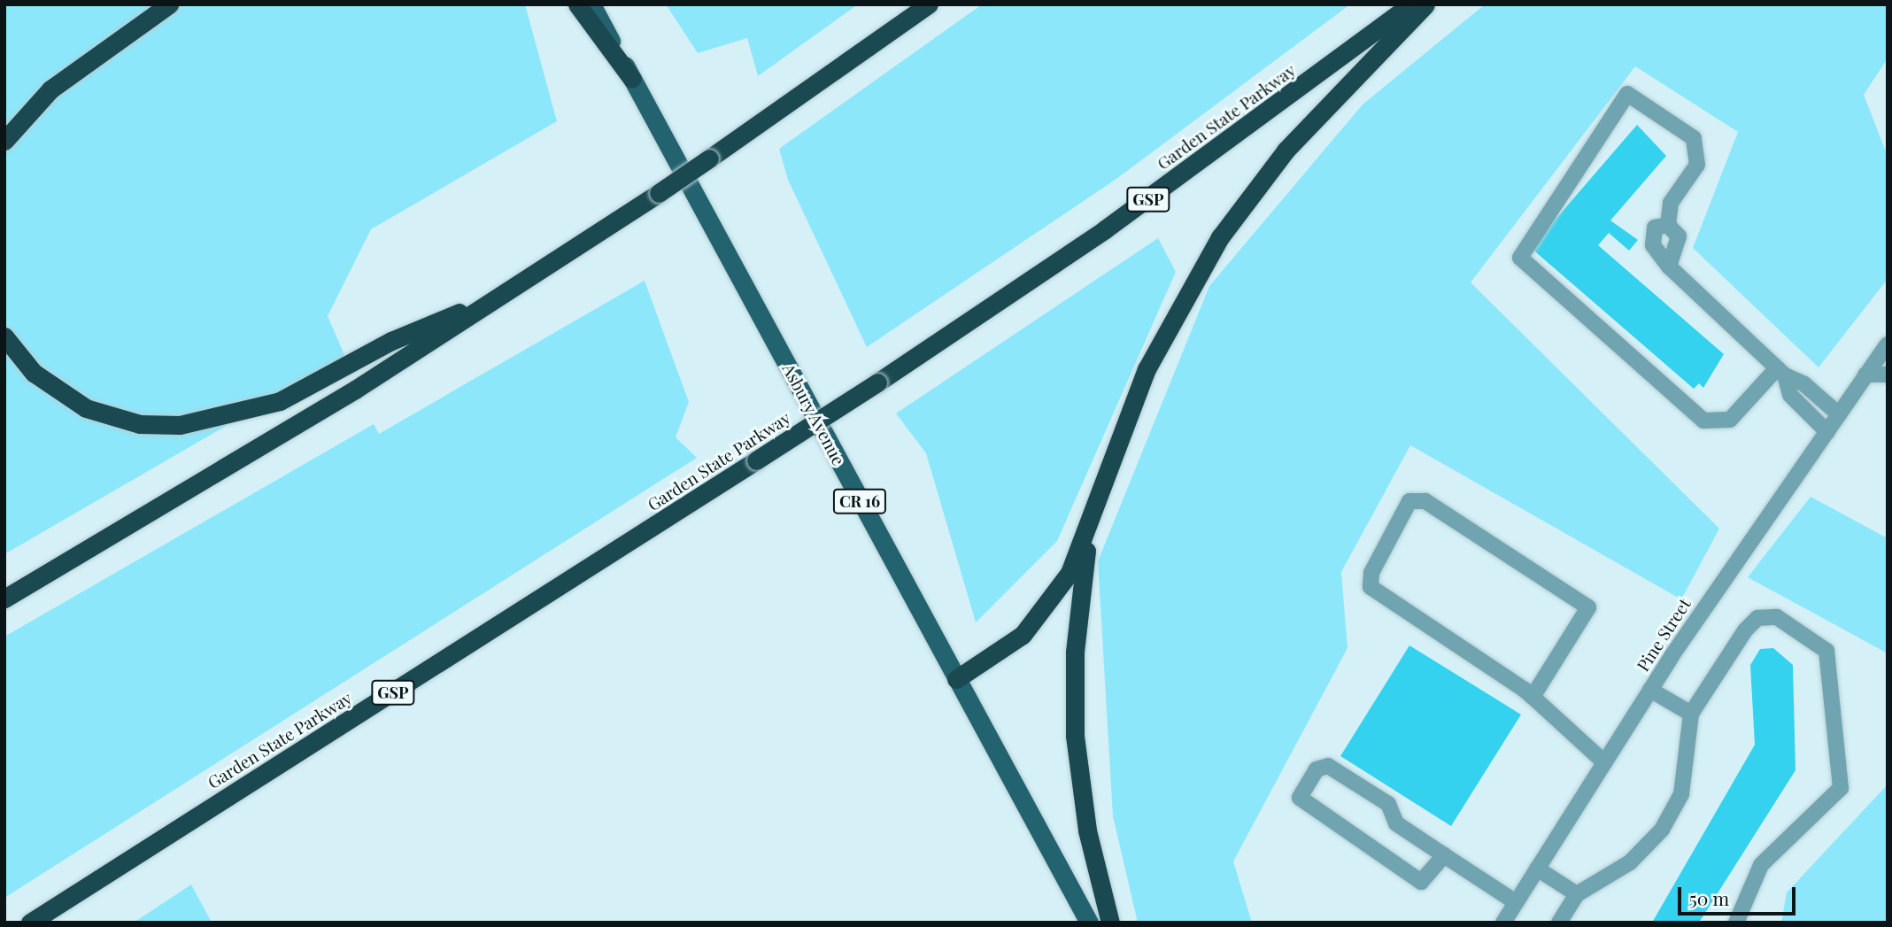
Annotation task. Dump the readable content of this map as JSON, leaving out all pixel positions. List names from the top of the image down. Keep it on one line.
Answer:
{"streets":{"highway":["Garden State Parkway","GSP"],"main road":["Asbury Avenue","CR 16"],"street":["Pine Street"]},"scale_bar":"50 m"}
